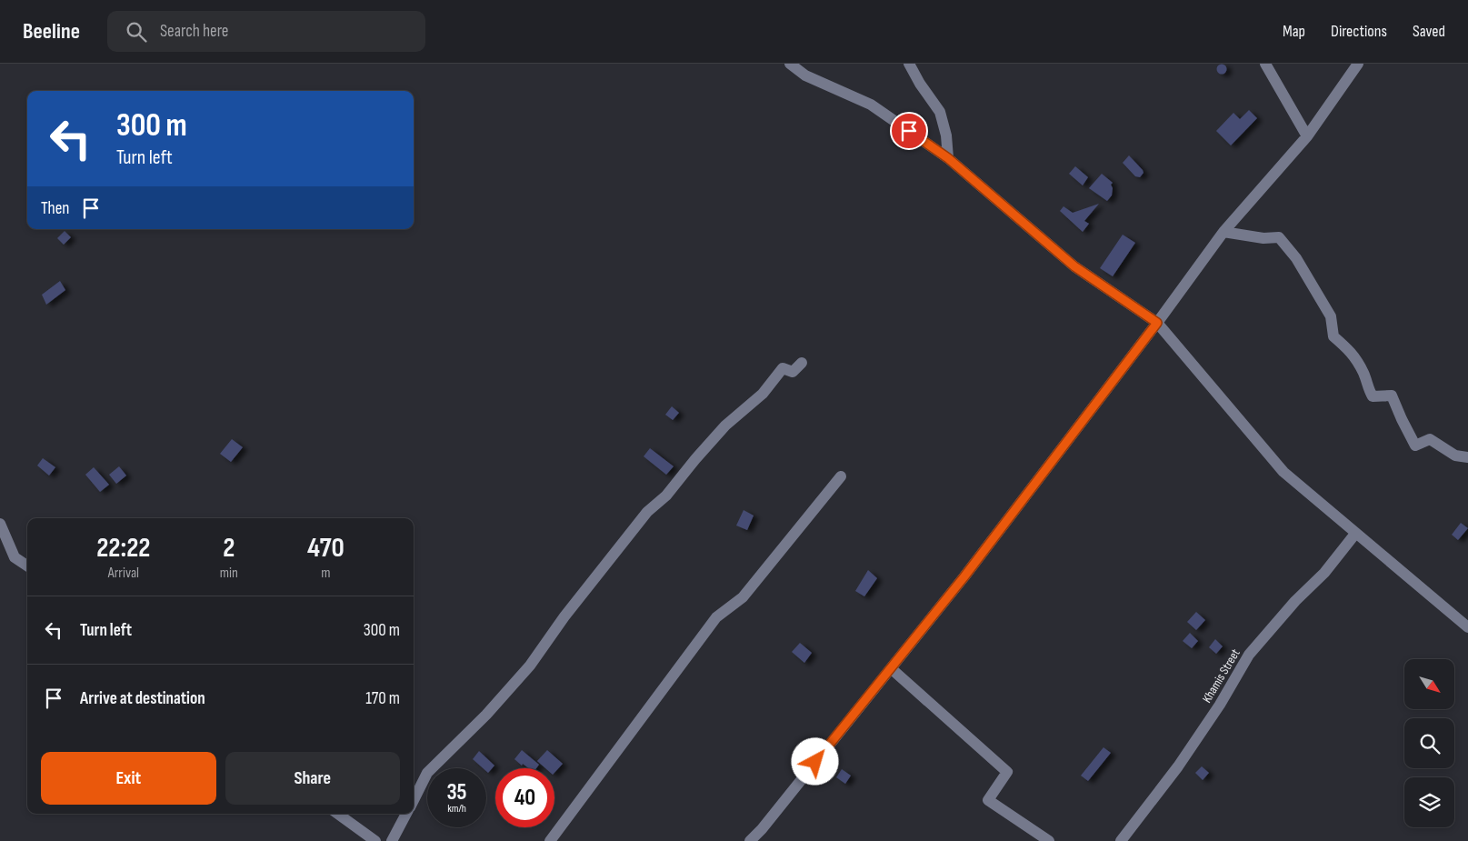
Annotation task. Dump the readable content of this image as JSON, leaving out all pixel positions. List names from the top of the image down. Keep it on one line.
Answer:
{"streets":{"street":["Khamis Street"]},"north":"bottom right","page":{"header":"Beeline","search":"Search here","nav":["Map","Directions","Saved"],"turn":["300 m","Turn left"],"then":"Then","eta":["22:22","Arrival","2","min","470","m"],"list":[{"name":"Turn left","value":"300 m"},{"name":"Arrive at destination","value":"170 m"}],"buttons":["Exit","Share"],"speed":"35 km/h","limit":"40"}}
